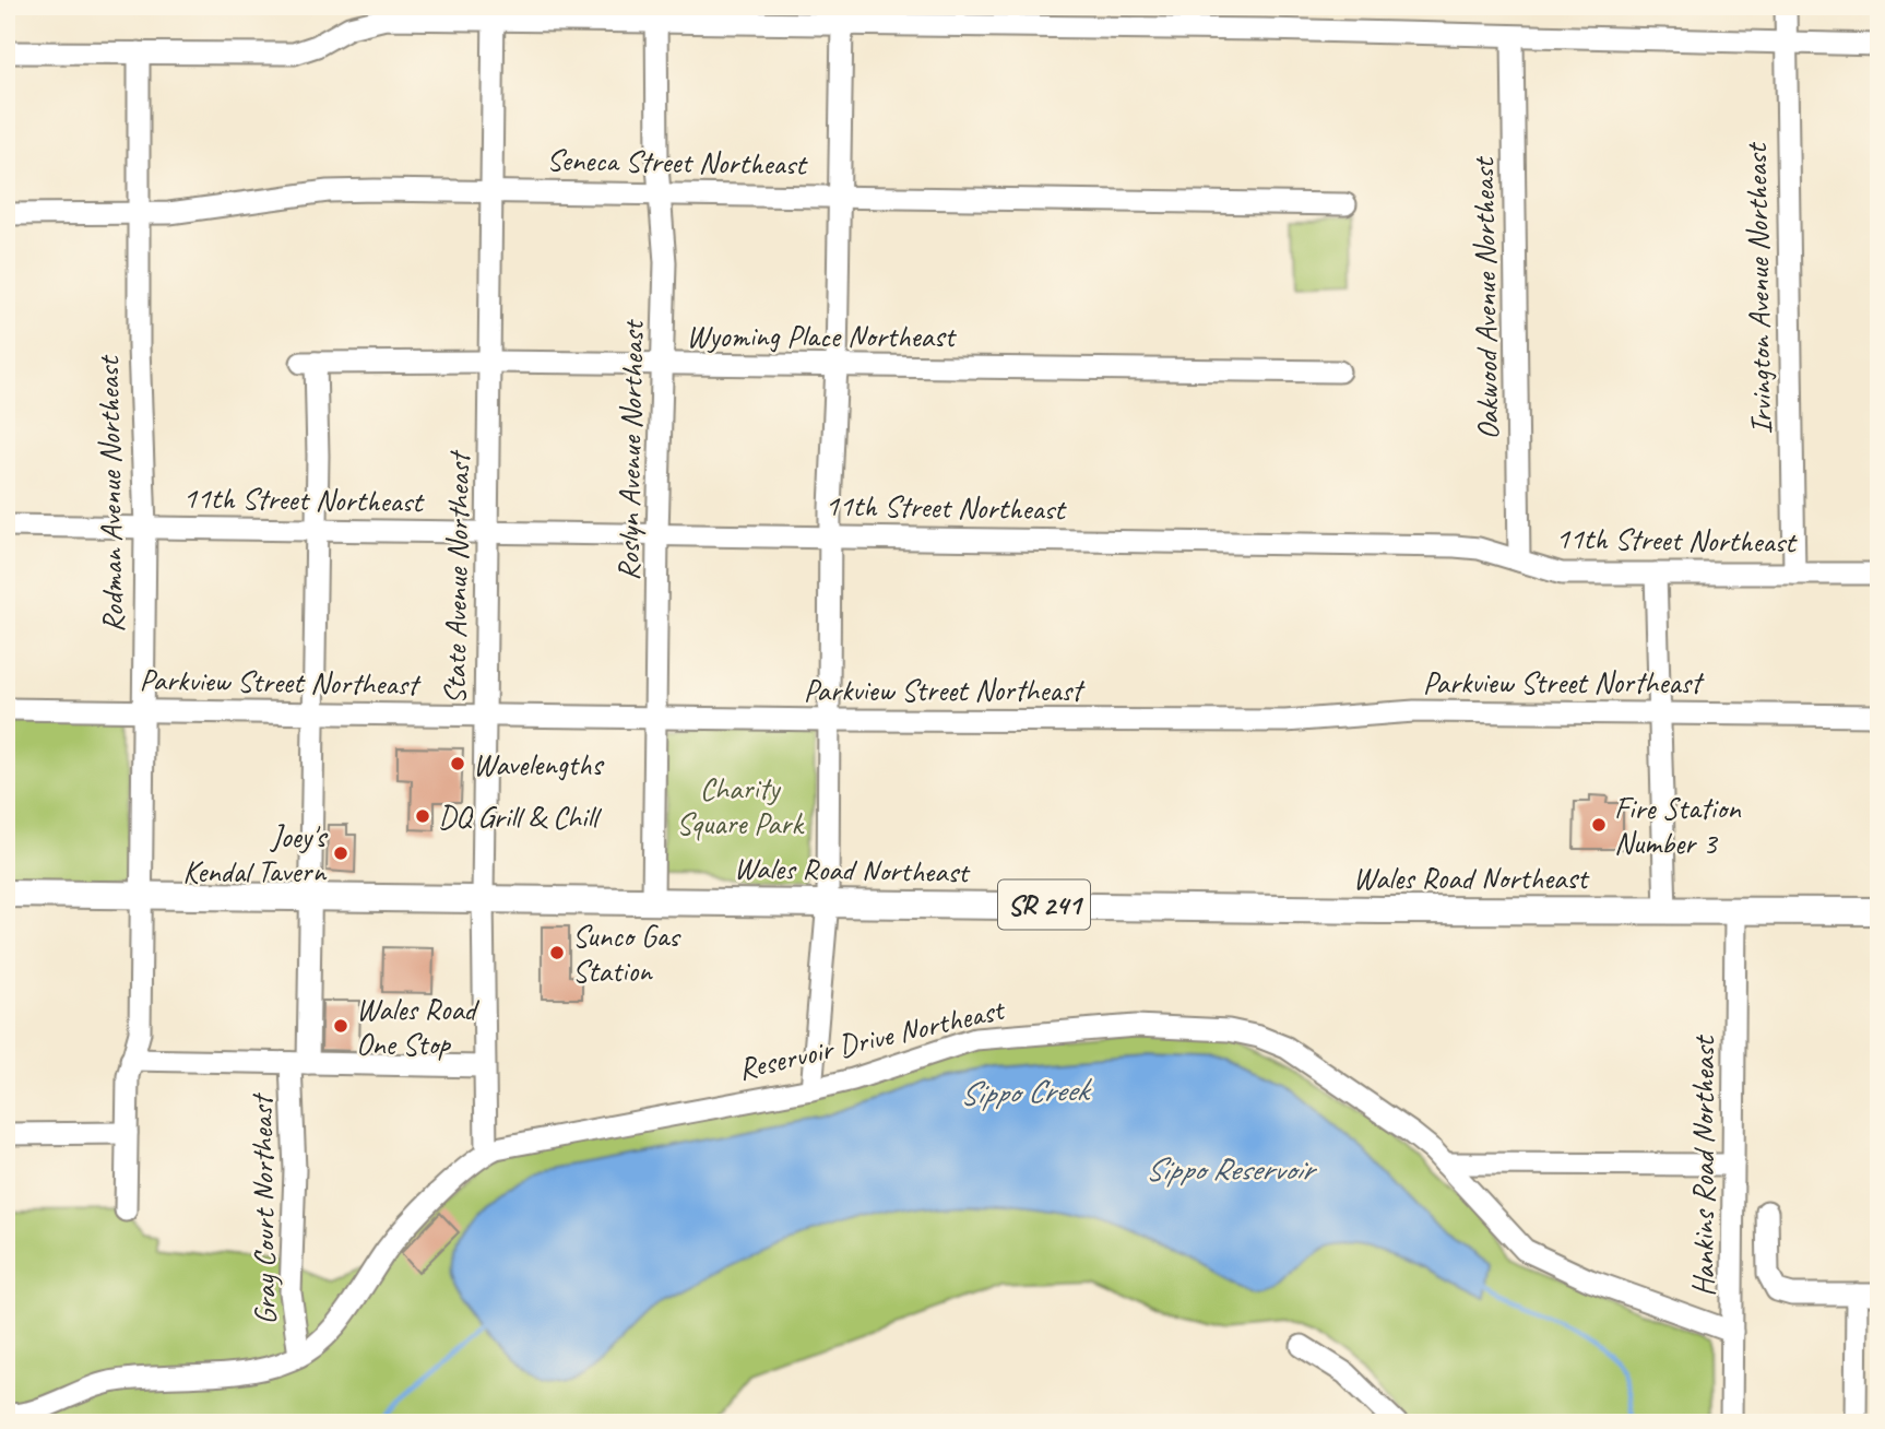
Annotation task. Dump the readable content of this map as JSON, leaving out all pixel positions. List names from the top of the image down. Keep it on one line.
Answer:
{"streets":{"main road":["Wales Road Northeast","SR 241"],"street":["Seneca Street Northeast","Irvington Avenue Northeast","Oakwood Avenue Northeast","Wyoming Place Northeast","Roslyn Avenue Northeast","Rodman Avenue Northeast","11th Street Northeast","State Avenue Northeast","Parkview Street Northeast","Reservoir Drive Northeast","Hankins Road Northeast","Gray Court Northeast"]},"crossings":[["Seneca Street Northeast","Roslyn Avenue Northeast"],["Seneca Street Northeast","Rodman Avenue Northeast"],["Seneca Street Northeast","State Avenue Northeast"],["Irvington Avenue Northeast","11th Street Northeast"],["Oakwood Avenue Northeast","11th Street Northeast"],["Wyoming Place Northeast","Roslyn Avenue Northeast"],["Wyoming Place Northeast","State Avenue Northeast"],["Wyoming Place Northeast","Gray Court Northeast"],["Roslyn Avenue Northeast","11th Street Northeast"],["Roslyn Avenue Northeast","Parkview Street Northeast"],["Roslyn Avenue Northeast","Wales Road Northeast"],["Rodman Avenue Northeast","11th Street Northeast"],["Rodman Avenue Northeast","Parkview Street Northeast"],["Rodman Avenue Northeast","Wales Road Northeast"],["11th Street Northeast","State Avenue Northeast"],["11th Street Northeast","Gray Court Northeast"],["State Avenue Northeast","Parkview Street Northeast"],["State Avenue Northeast","Wales Road Northeast"],["State Avenue Northeast","Reservoir Drive Northeast"],["Parkview Street Northeast","Gray Court Northeast"],["Wales Road Northeast","Hankins Road Northeast"],["Wales Road Northeast","Gray Court Northeast"],["Reservoir Drive Northeast","Hankins Road Northeast"],["Reservoir Drive Northeast","Gray Court Northeast"]],"water":["Sippo Creek","Sippo Reservoir"],"parks":["Charity Square Park"],"places":["Wavelengths","DQ Grill & Chill","Fire Station Number 3","Joey's Kendal Tavern","Sunco Gas Station","Wales Road One Stop"]}
